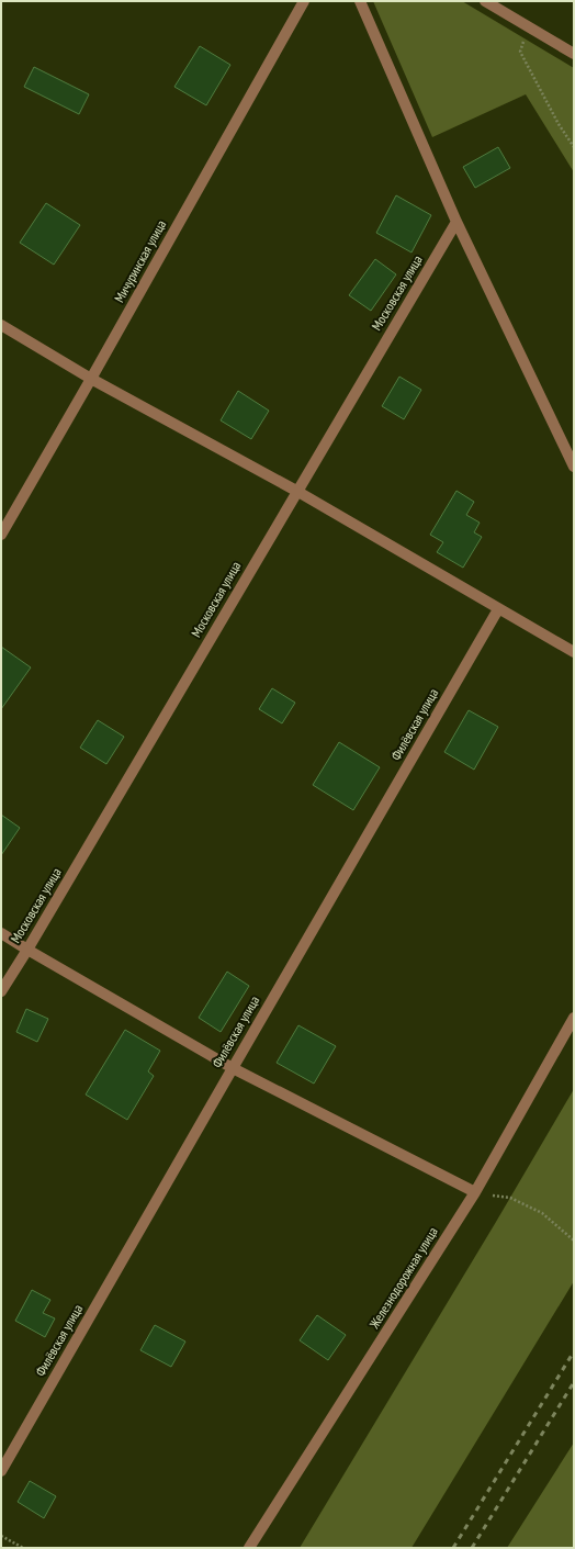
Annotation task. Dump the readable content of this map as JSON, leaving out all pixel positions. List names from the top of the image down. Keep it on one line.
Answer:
{"streets":{"street":["Мичуринская улица","Московская улица","Филёвская улица","Железнодорожная улица"]}}
